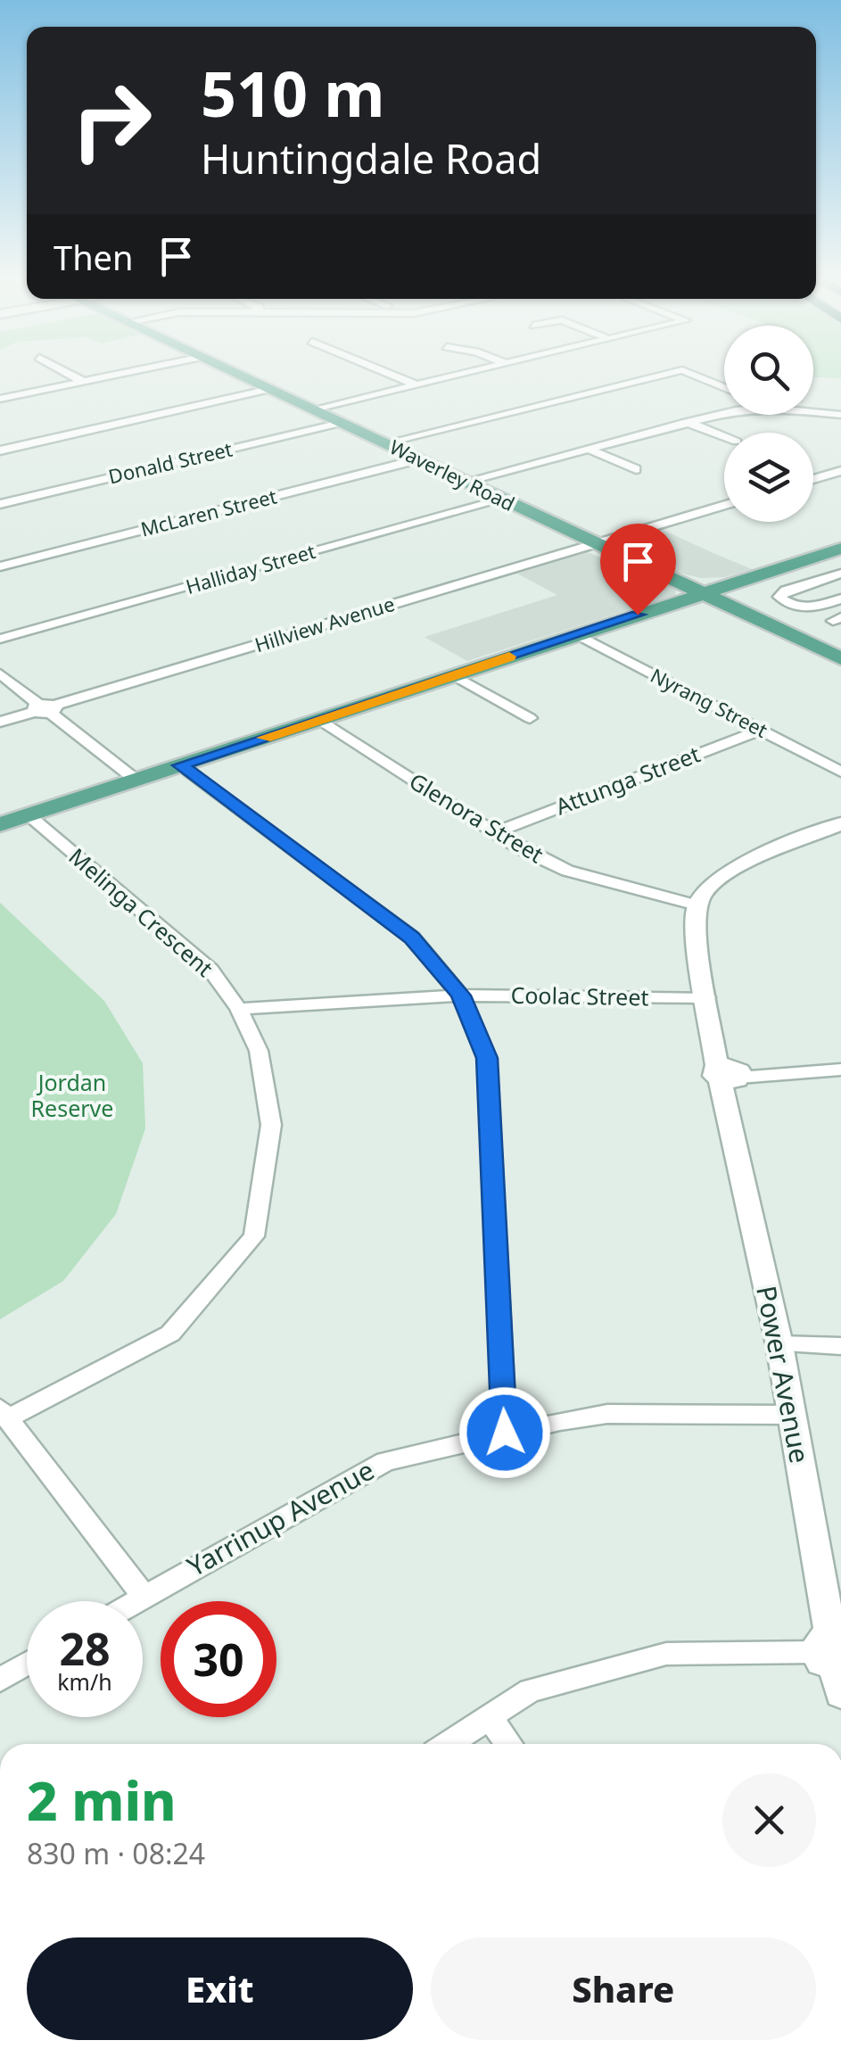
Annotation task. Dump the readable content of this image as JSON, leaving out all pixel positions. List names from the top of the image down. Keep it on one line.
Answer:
{"streets":{"main road":["Waverley Road"],"street":["Donald Street","McLaren Street","Halliday Street","Hillview Avenue","Nyrang Street","Attunga Street","Glenora Street","Melinga Crescent","Coolac Street","Power Avenue","Yarrinup Avenue"]},"crossings":[["Donald Street","Waverley Road"],["Waverley Road","McLaren Street"],["Waverley Road","Halliday Street"],["Waverley Road","Hillview Avenue"],["Nyrang Street","Attunga Street"],["Attunga Street","Glenora Street"],["Glenora Street","Power Avenue"],["Melinga Crescent","Coolac Street"],["Coolac Street","Power Avenue"],["Power Avenue","Yarrinup Avenue"]],"parks":["Jordan Reserve"],"page":{"turn":["510 m","Huntingdale Road"],"then":"Then","speed":"28 km/h","limit":"30","heading":["2 min","830 m · 08:24"],"buttons":["Exit","Share"]}}
